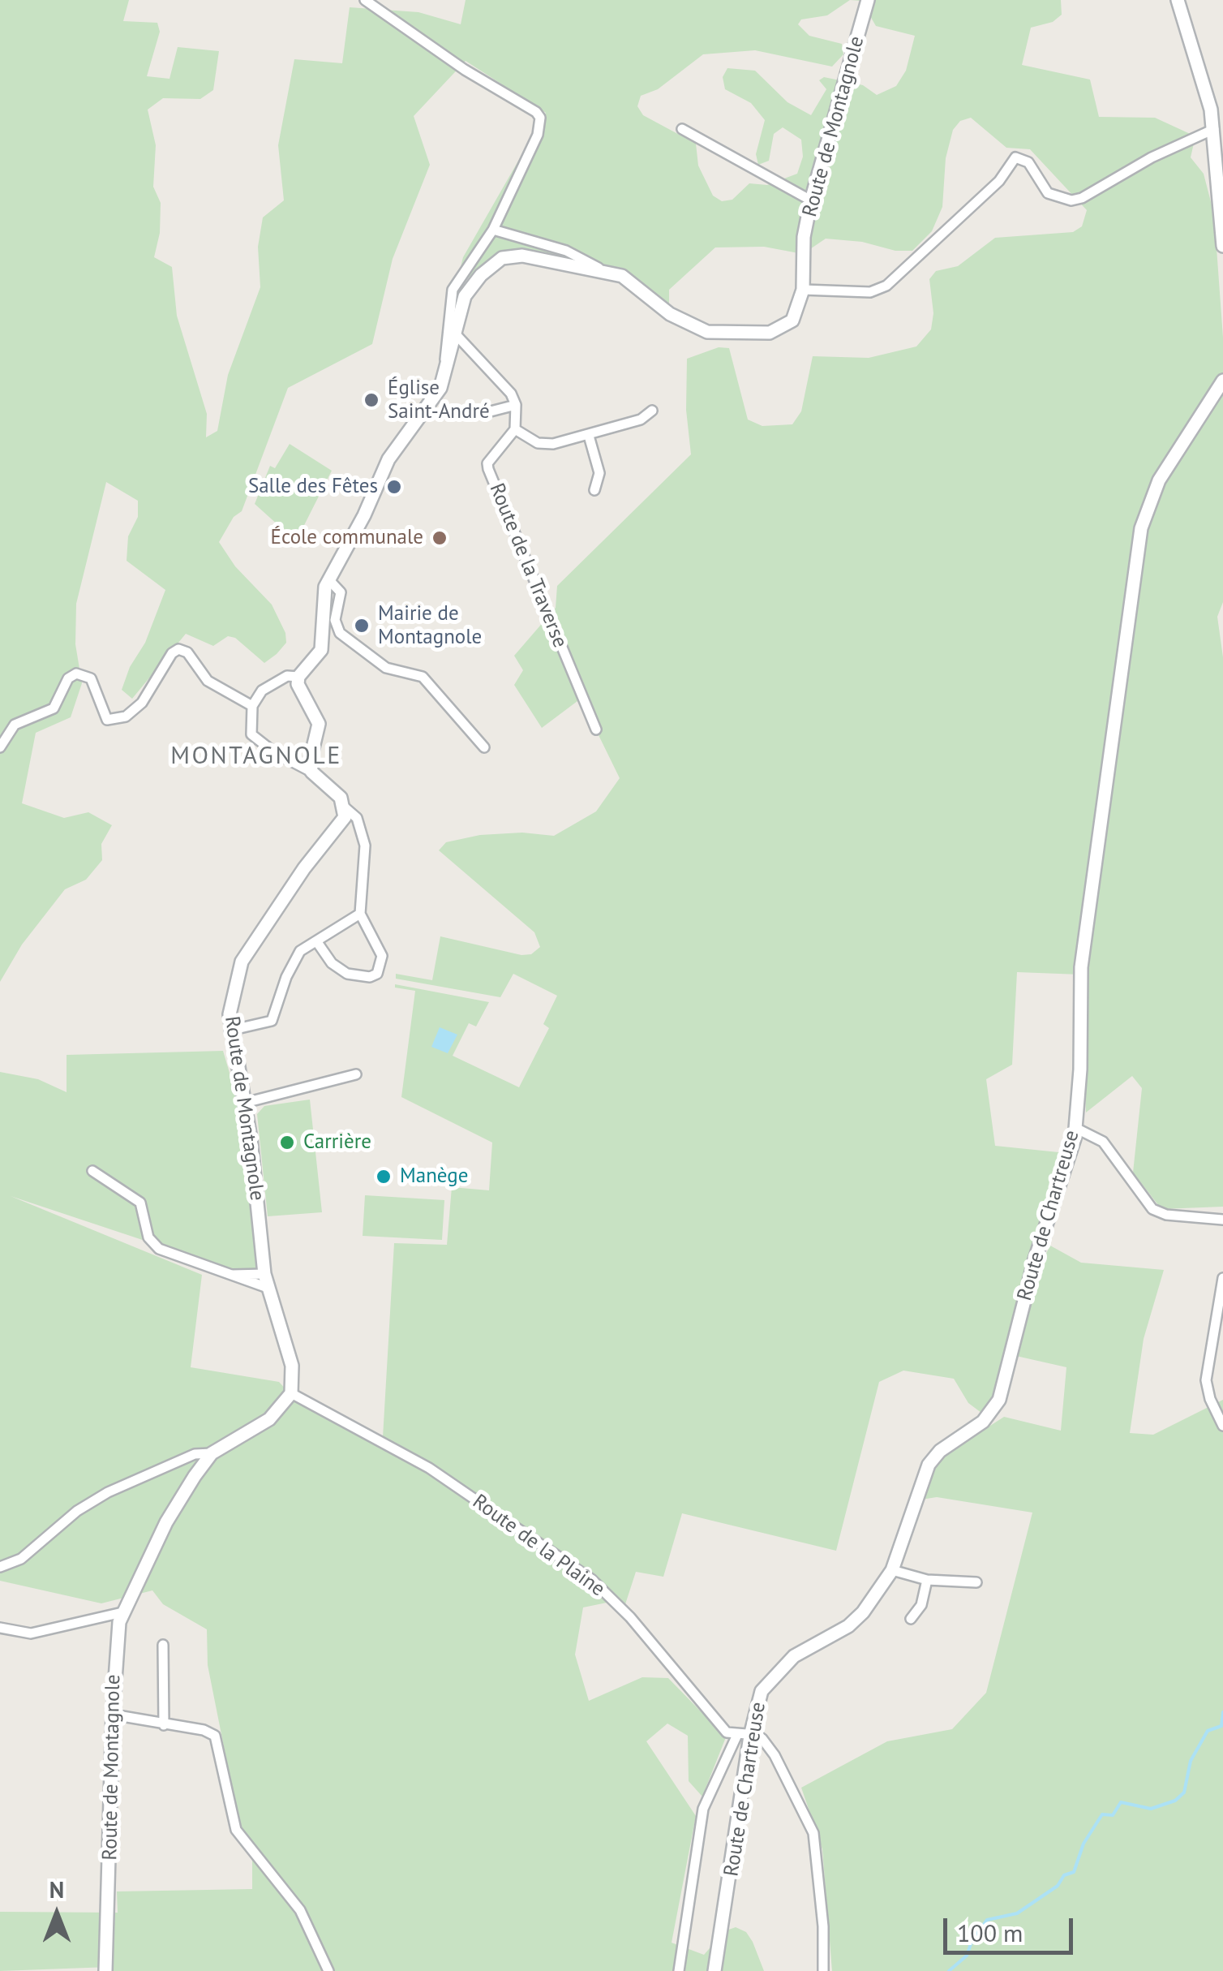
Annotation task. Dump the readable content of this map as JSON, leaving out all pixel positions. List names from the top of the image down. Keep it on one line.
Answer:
{"streets":{"street":["Route de Montagnole","Route de la Traverse","Route de Chartreuse","Route de la Plaine"]},"crossings":[["Route de Montagnole","Route de la Plaine"]],"districts":["MONTAGNOLE"],"places":["Église Saint-André","Salle des Fêtes","École communale","Mairie de Montagnole","Carrière","Manège"],"scale_bar":"100 m","north":"top"}
